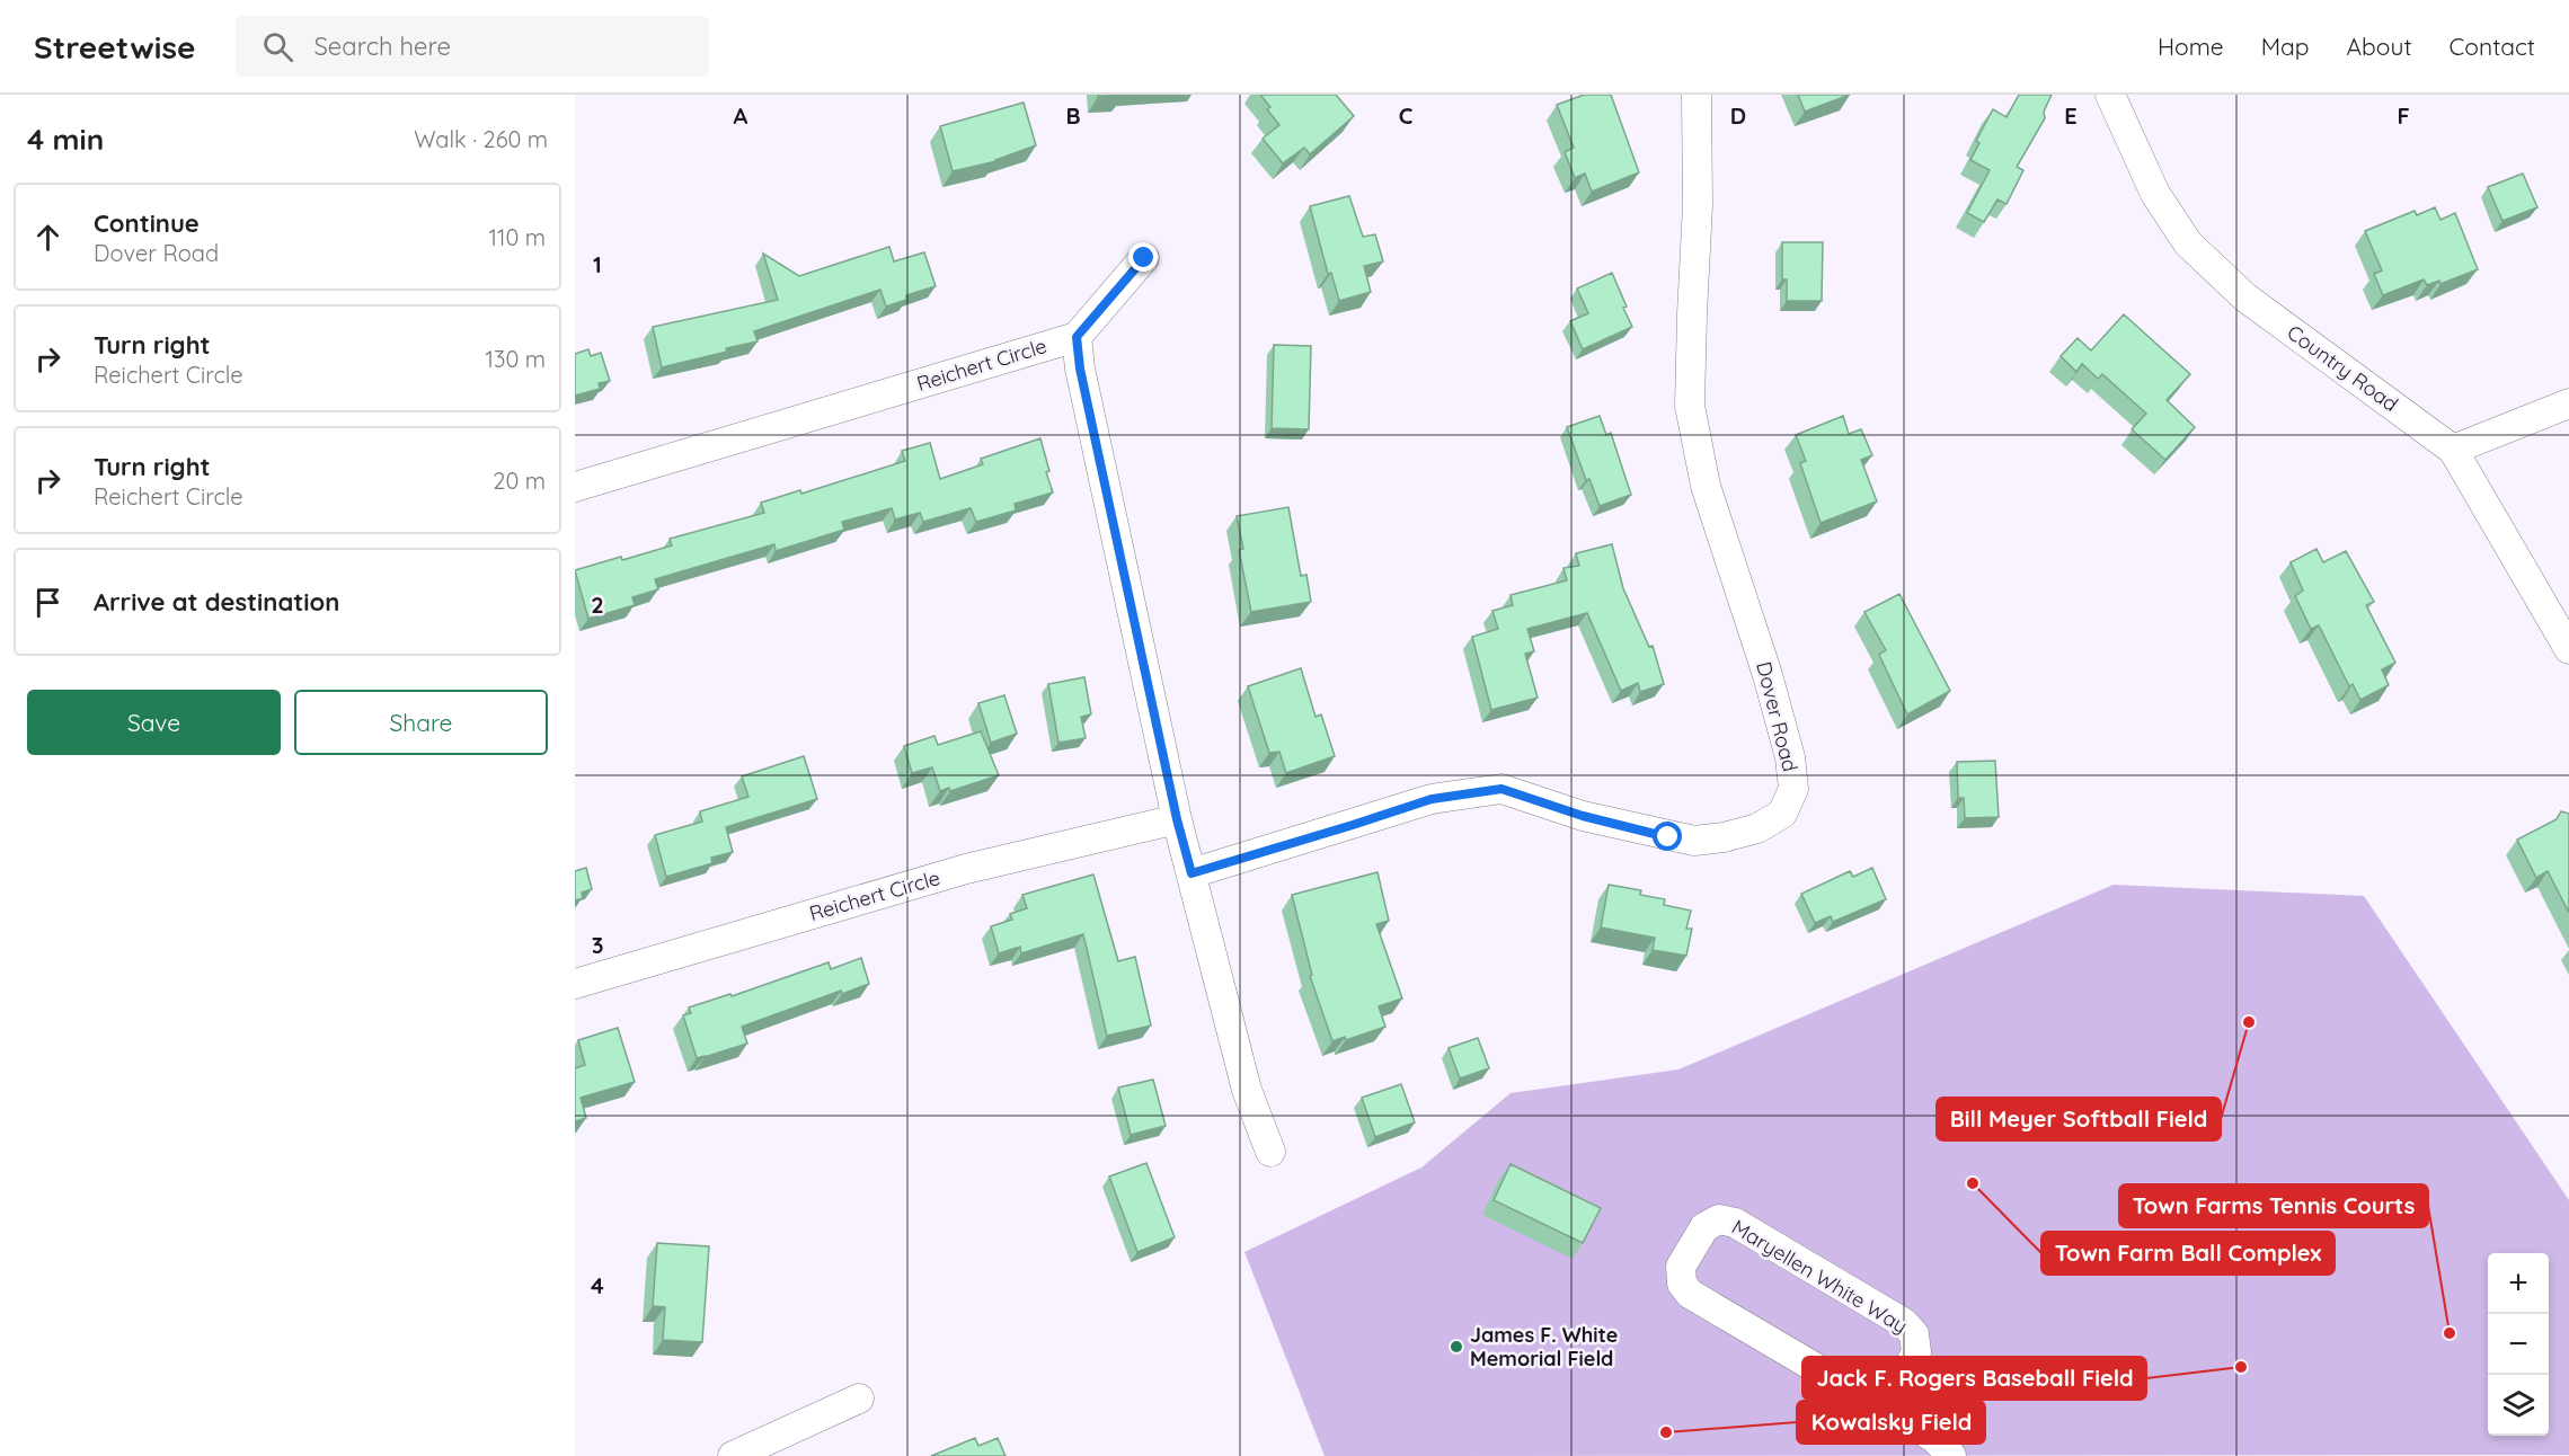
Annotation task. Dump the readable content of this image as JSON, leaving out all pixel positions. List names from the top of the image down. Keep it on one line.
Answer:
{"streets":{"street":["Reichert Circle","Country Road","Dover Road","Maryellen White Way"]},"crossings":[["Reichert Circle","Dover Road"]],"places":["Bill Meyer Softball Field","Town Farm Ball Complex","Town Farms Tennis Courts","James F. White Memorial Field","Jack F. Rogers Baseball Field","Kowalsky Field"],"page":{"header":"Streetwise","search":"Search here","nav":["Home","Map","About","Contact"],"heading":["4 min","Walk · 260 m"],"list":[["Continue","Dover Road","110 m"],["Turn right","Reichert Circle","130 m"],["Turn right","Reichert Circle","20 m"],"Arrive at destination"],"buttons":["Save","Share"],"map_buttons":["+","−"]},"grid":{"columns":["A","B","C","D","E","F"],"rows":["1","2","3","4"]}}
